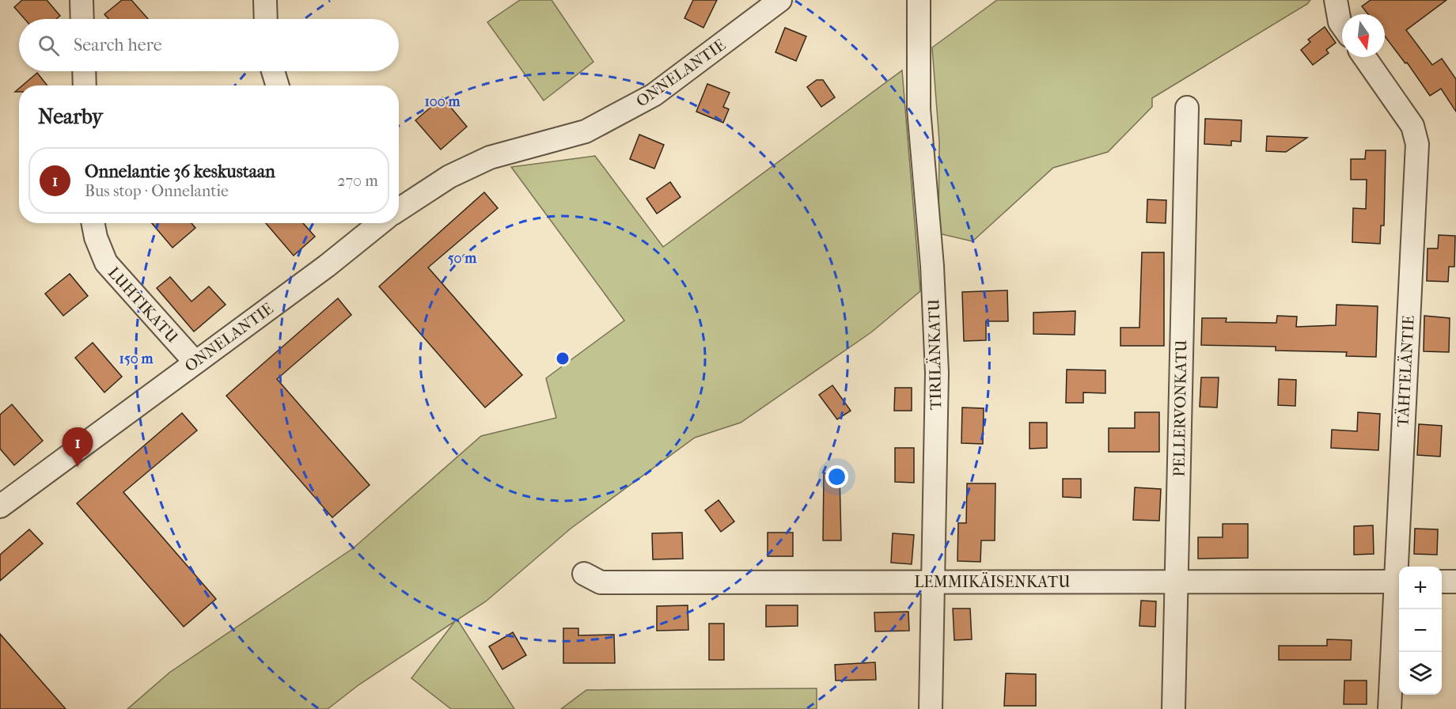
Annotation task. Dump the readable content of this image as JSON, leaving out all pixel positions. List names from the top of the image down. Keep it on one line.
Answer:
{"streets":{"street":["ONNELANTIE","LUHTIKATU","TIRILÄNKATU","TÄHTELÄNTIE","PELLERVONKATU","LEMMIKÄISENKATU"]},"crossings":[["ONNELANTIE","LUHTIKATU"],["TIRILÄNKATU","LEMMIKÄISENKATU"],["TÄHTELÄNTIE","LEMMIKÄISENKATU"],["PELLERVONKATU","LEMMIKÄISENKATU"]],"north":"bottom","page":{"search":"Search here","heading":"Nearby","list":[{"mark":"1","name":"Onnelantie 36 keskustaan","note":"Bus stop · Onnelantie","value":"270 m"}],"pins":"1","map_buttons":["+","−"]},"rings":["100 m","50 m","150 m"]}
